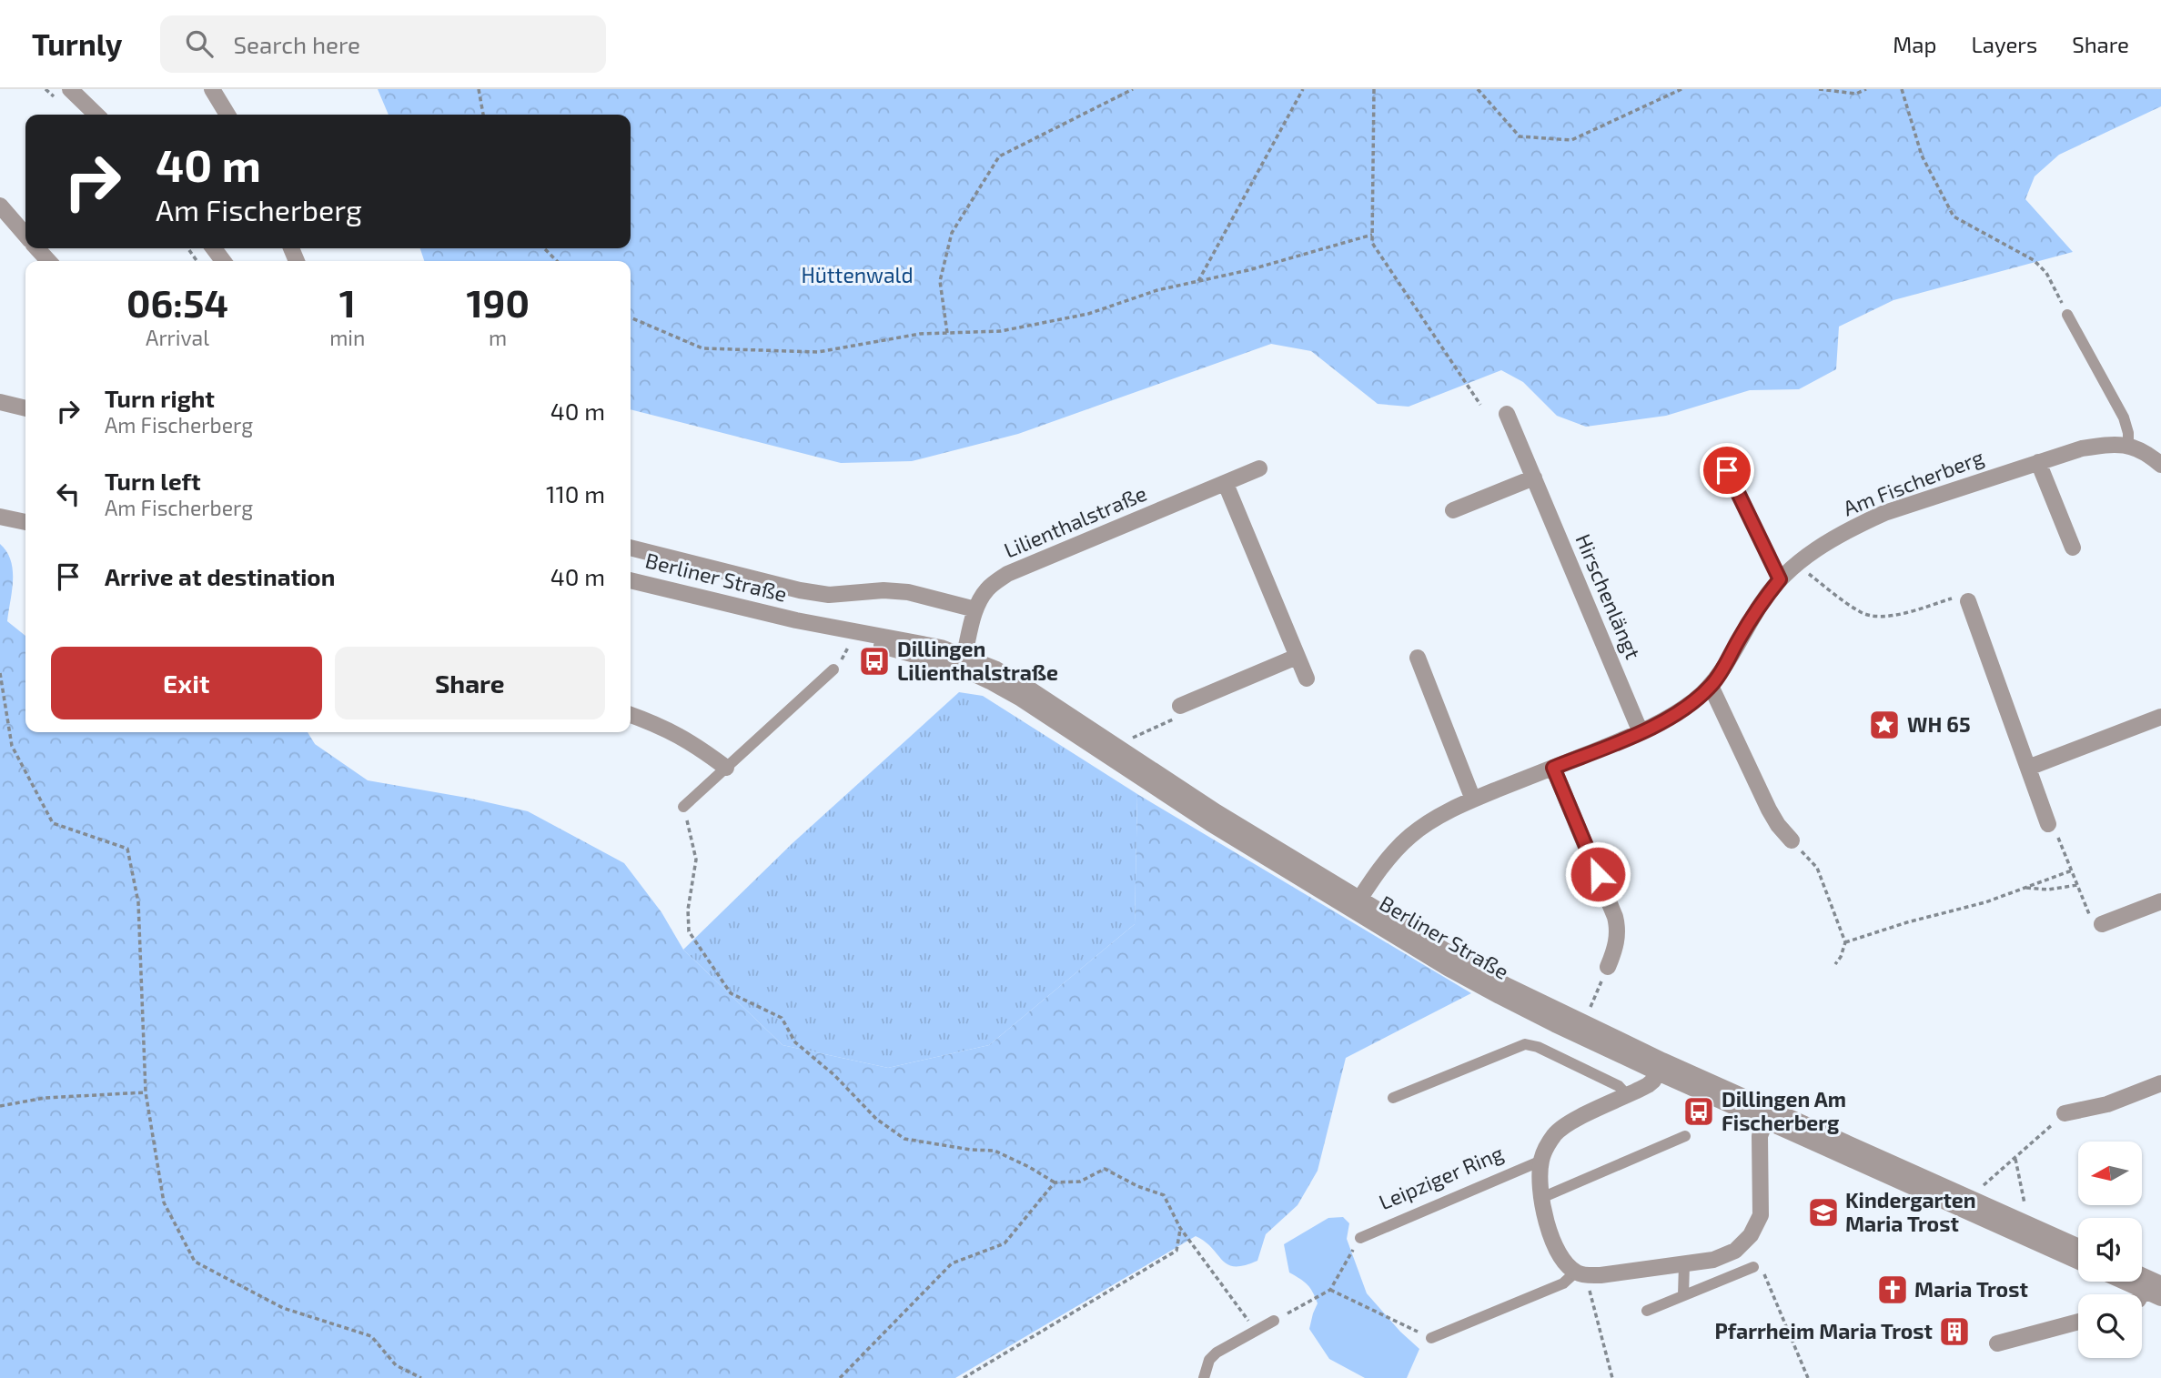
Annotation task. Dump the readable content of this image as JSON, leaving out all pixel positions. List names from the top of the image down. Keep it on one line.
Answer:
{"streets":{"street":["Am Fischerberg","Lilienthalstraße","Berliner Straße","Hirschenlängt"],"lane":["Leipziger Ring"]},"crossings":[["Am Fischerberg","Berliner Straße"],["Am Fischerberg","Hirschenlängt"],["Lilienthalstraße","Berliner Straße"],["Berliner Straße","Leipziger Ring"]],"parks":["Hüttenwald"],"places":{"bus stop":["Dillingen Lilienthalstraße","Dillingen Am Fischerberg"],"place":["WH 65"],"school or university":["Kindergarten Maria Trost"],"church":["Maria Trost"],"building":["Pfarrheim Maria Trost"]},"north":"left","page":{"header":"Turnly","search":"Search here","nav":["Map","Layers","Share"],"turn":["40 m","Am Fischerberg"],"eta":["06:54","Arrival","1","min","190","m"],"list":[{"name":"Turn right","note":"Am Fischerberg","value":"40 m"},{"name":"Turn left","note":"Am Fischerberg","value":"110 m"},{"name":"Arrive at destination","value":"40 m"}],"buttons":["Exit","Share"]}}
